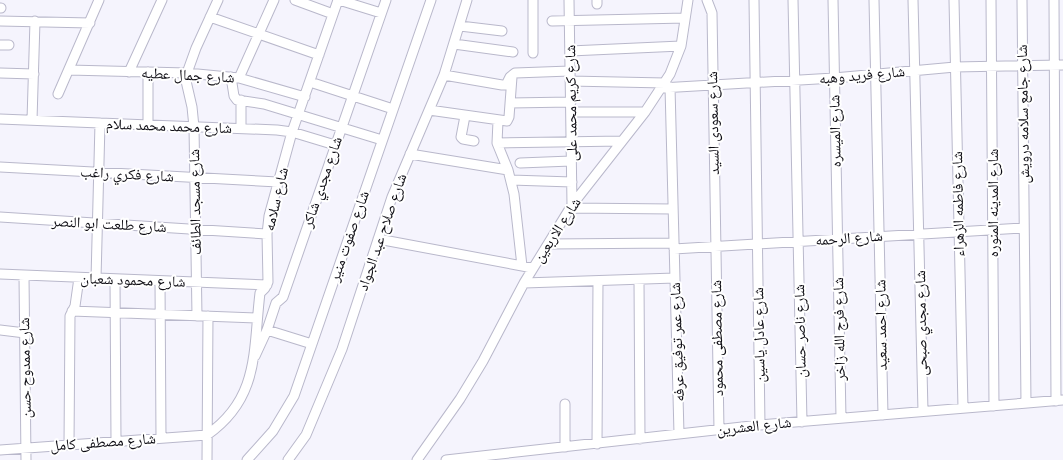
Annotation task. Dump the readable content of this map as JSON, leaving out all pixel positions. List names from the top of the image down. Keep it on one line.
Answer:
{"streets":{"street":["شارع جمال عطيه","شارع فريد وهبه","شارع كريم محمد على","شارع جامع سلامه درويش","شارع سعودى السيد","شارع محمد محمد سلام","شارع الميسره","شارع فكري راغب","شارع مجدي شاكر","شارع سلامه","شارع مسجد الطائف","شارع المدينه المنوره","شارع فاطمه الزهراء","شارع طلعت ابو النصر","شارع الاربعين","شارع صلاح عبد الجواد","شارع صفوت منير","شارع الرحمه","شارع محمود شعبان","شارع مجدي صبحى","شارع احمد سعيد","شارع فرج الله زاخر","شارع ناصر حسان","شارع عادل ياسين","شارع مصطفى محمود","شارع عمر توفيق عرفه","شارع ممدوح حسن","شارع العشرين","شارع مصطفى كامل"]},"crossings":[["شارع جمال عطيه","شارع سلامه"],["شارع جمال عطيه","شارع مسجد الطائف"],["شارع فريد وهبه","شارع كريم محمد على"],["شارع فريد وهبه","شارع جامع سلامه درويش"],["شارع فريد وهبه","شارع سعودى السيد"],["شارع فريد وهبه","شارع الميسره"],["شارع فريد وهبه","شارع المدينه المنوره"],["شارع فريد وهبه","شارع فاطمه الزهراء"],["شارع فريد وهبه","شارع الاربعين"],["شارع فريد وهبه","شارع مجدي صبحى"],["شارع فريد وهبه","شارع احمد سعيد"],["شارع فريد وهبه","شارع ناصر حسان"],["شارع فريد وهبه","شارع عادل ياسين"],["شارع فريد وهبه","شارع عمر توفيق عرفه"],["شارع كريم محمد على","شارع الاربعين"],["شارع جامع سلامه درويش","شارع الرحمه"],["شارع جامع سلامه درويش","شارع العشرين"],["شارع سعودى السيد","شارع الرحمه"],["شارع سعودى السيد","شارع مصطفى محمود"],["شارع محمد محمد سلام","شارع مجدي شاكر"],["شارع محمد محمد سلام","شارع سلامه"],["شارع محمد محمد سلام","شارع مسجد الطائف"],["شارع الميسره","شارع الرحمه"],["شارع الميسره","شارع فرج الله زاخر"],["شارع فكري راغب","شارع سلامه"],["شارع فكري راغب","شارع مسجد الطائف"],["شارع مجدي شاكر","شارع سلامه"],["شارع سلامه","شارع طلعت ابو النصر"],["شارع سلامه","شارع محمود شعبان"],["شارع سلامه","شارع مصطفى كامل"],["شارع مسجد الطائف","شارع طلعت ابو النصر"],["شارع مسجد الطائف","شارع محمود شعبان"],["شارع المدينه المنوره","شارع الرحمه"],["شارع المدينه المنوره","شارع العشرين"],["شارع فاطمه الزهراء","شارع الرحمه"],["شارع فاطمه الزهراء","شارع العشرين"],["شارع الاربعين","شارع الرحمه"],["شارع الاربعين","شارع عمر توفيق عرفه"],["شارع الرحمه","شارع مجدي صبحى"],["شارع الرحمه","شارع احمد سعيد"],["شارع الرحمه","شارع فرج الله زاخر"],["شارع الرحمه","شارع ناصر حسان"],["شارع الرحمه","شارع عادل ياسين"],["شارع الرحمه","شارع مصطفى محمود"],["شارع الرحمه","شارع عمر توفيق عرفه"],["شارع محمود شعبان","شارع ممدوح حسن"],["شارع مجدي صبحى","شارع العشرين"],["شارع احمد سعيد","شارع العشرين"],["شارع فرج الله زاخر","شارع العشرين"],["شارع ناصر حسان","شارع العشرين"],["شارع عادل ياسين","شارع العشرين"],["شارع مصطفى محمود","شارع العشرين"],["شارع عمر توفيق عرفه","شارع العشرين"],["شارع ممدوح حسن","شارع مصطفى كامل"]]}
